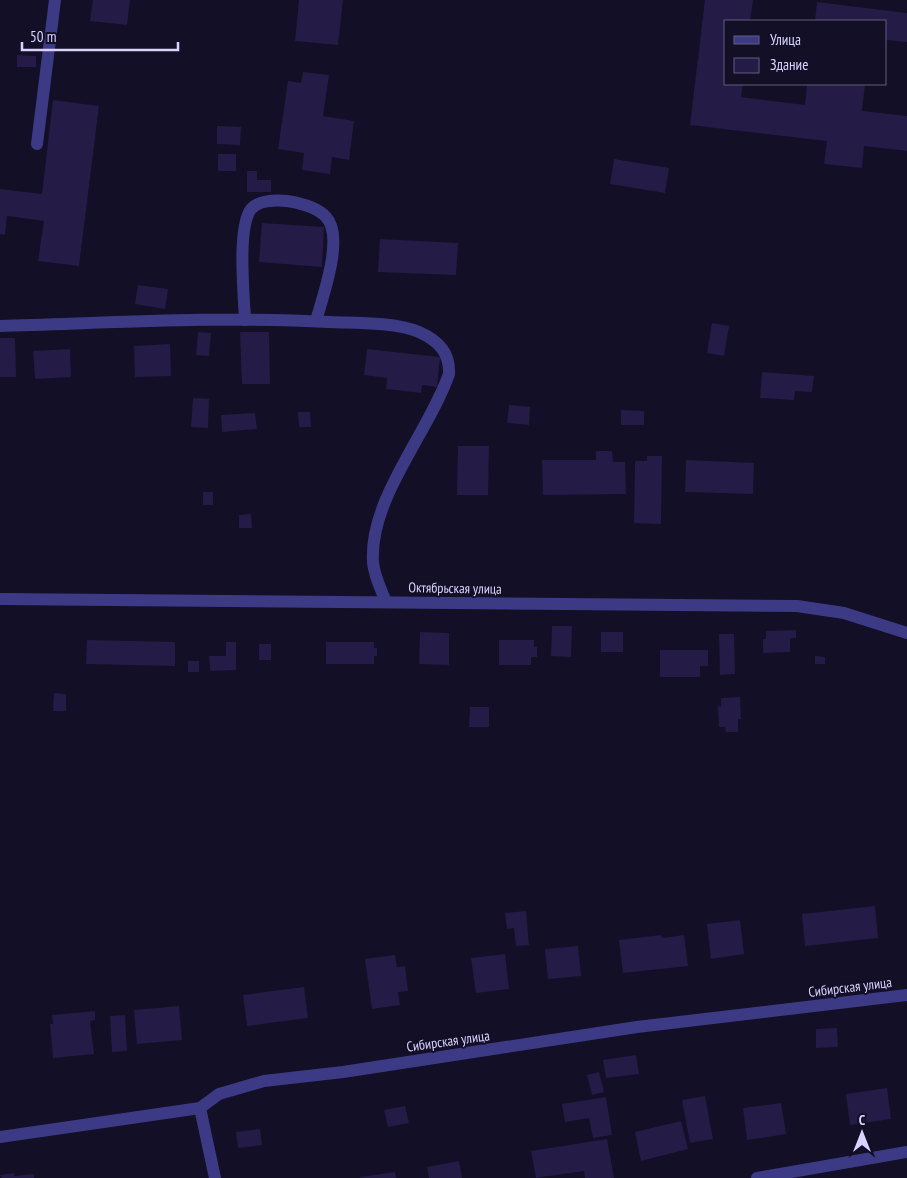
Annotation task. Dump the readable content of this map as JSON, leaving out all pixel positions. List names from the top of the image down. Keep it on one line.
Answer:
{"streets":{"street":["Октябрьская улица","Сибирская улица"]},"legend":["Улица","Здание"],"scale_bar":"50 m","north":"top"}
